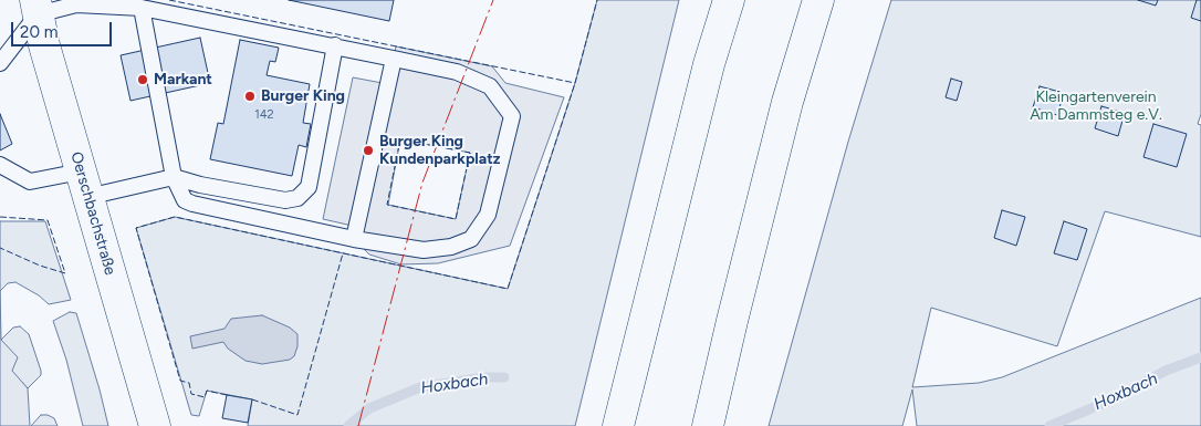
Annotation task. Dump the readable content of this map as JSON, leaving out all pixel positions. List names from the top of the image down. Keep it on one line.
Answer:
{"streets":{"main road":["Oerschbachstraße"]},"water":["Hoxbach"],"parks":["Kleingartenverein Am Dammsteg e.V."],"places":["Markant","Burger King","Burger King Kundenparkplatz"],"house_numbers":["142"],"scale_bar":"20 m"}
